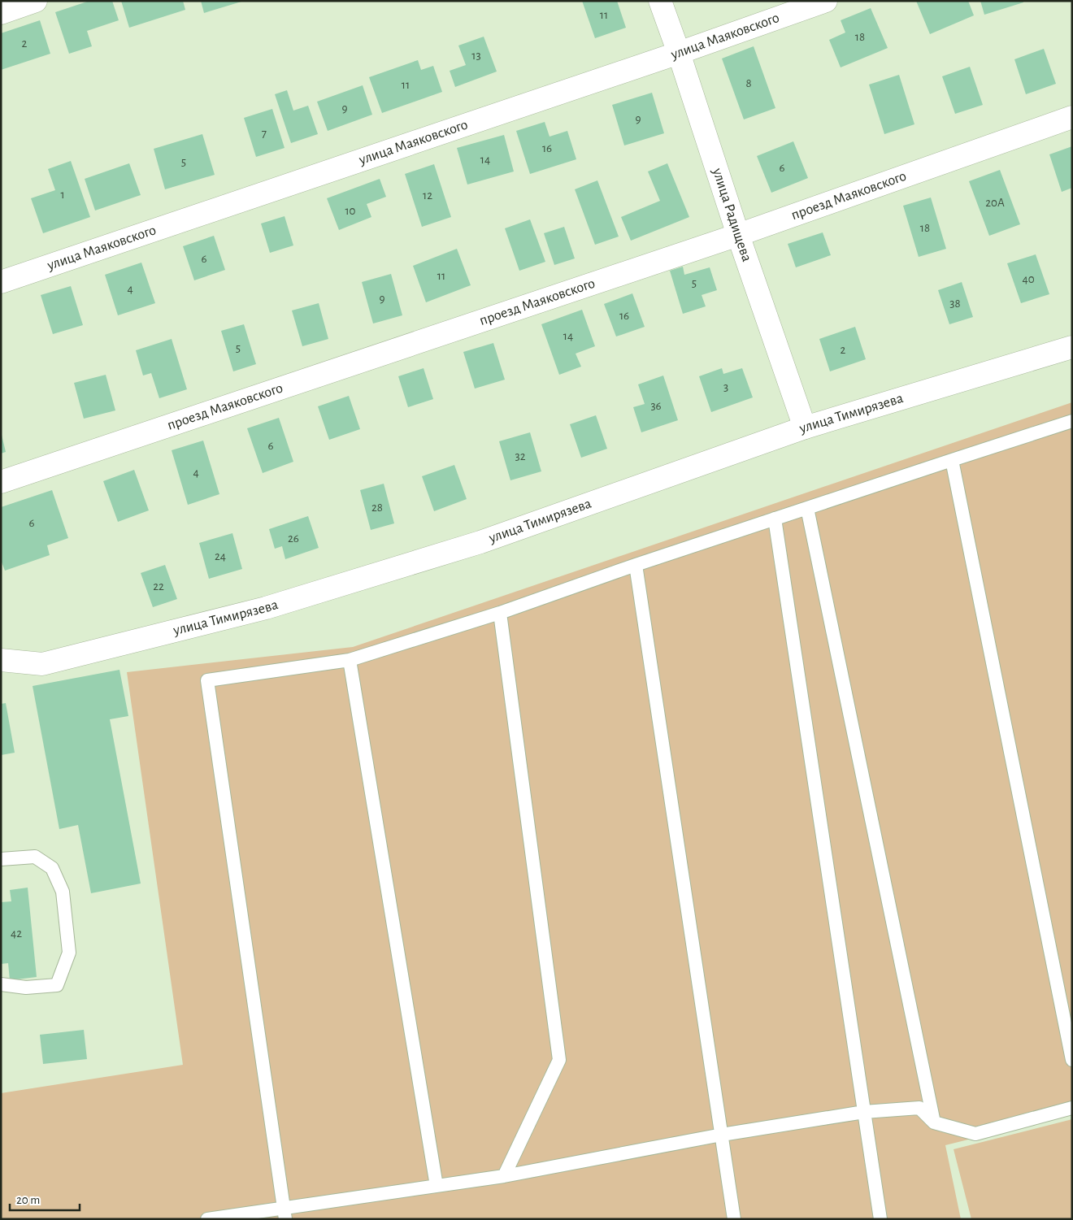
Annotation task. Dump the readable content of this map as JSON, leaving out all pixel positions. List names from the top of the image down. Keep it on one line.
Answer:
{"streets":{"street":["улица Маяковского","проезд Маяковского","улица Радищева","улица Тимирязева"]},"crossings":[["улица Маяковского","улица Радищева"],["проезд Маяковского","улица Радищева"],["улица Радищева","улица Тимирязева"]],"house_numbers":["11","18","2","13","8","11","9","9","7","16","14","5","6","1","12","20А","10","18","6","11","40","5","4","9","38","16","14","5","2","3","36","6","32","4","28","6","26","24","22","42"],"scale_bar":"20 m"}
